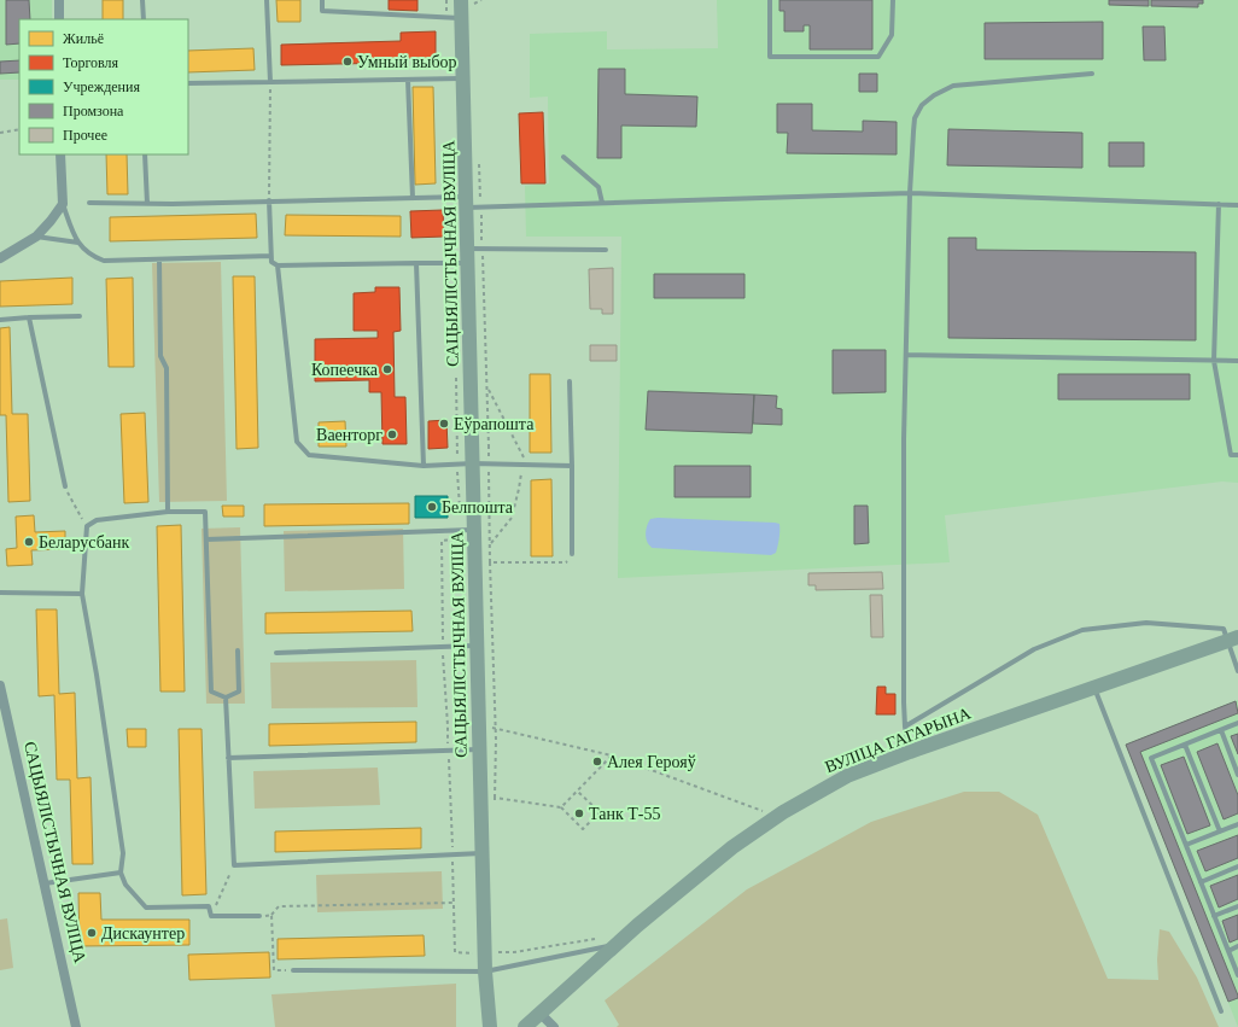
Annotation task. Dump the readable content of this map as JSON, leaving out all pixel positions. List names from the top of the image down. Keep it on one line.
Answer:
{"streets":{"main road":["САЦЫЯЛІСТЫЧНАЯ ВУЛІЦА","ВУЛІЦА ГАГАРЫНА"]},"places":["Умный выбор","Копеечка","Еўрапошта","Ваенторг","Белпошта","Беларусбанк","Алея Герояў","Танк Т-55","Дискаунтер"],"legend":["Жильё","Торговля","Учреждения","Промзона","Прочее"]}
